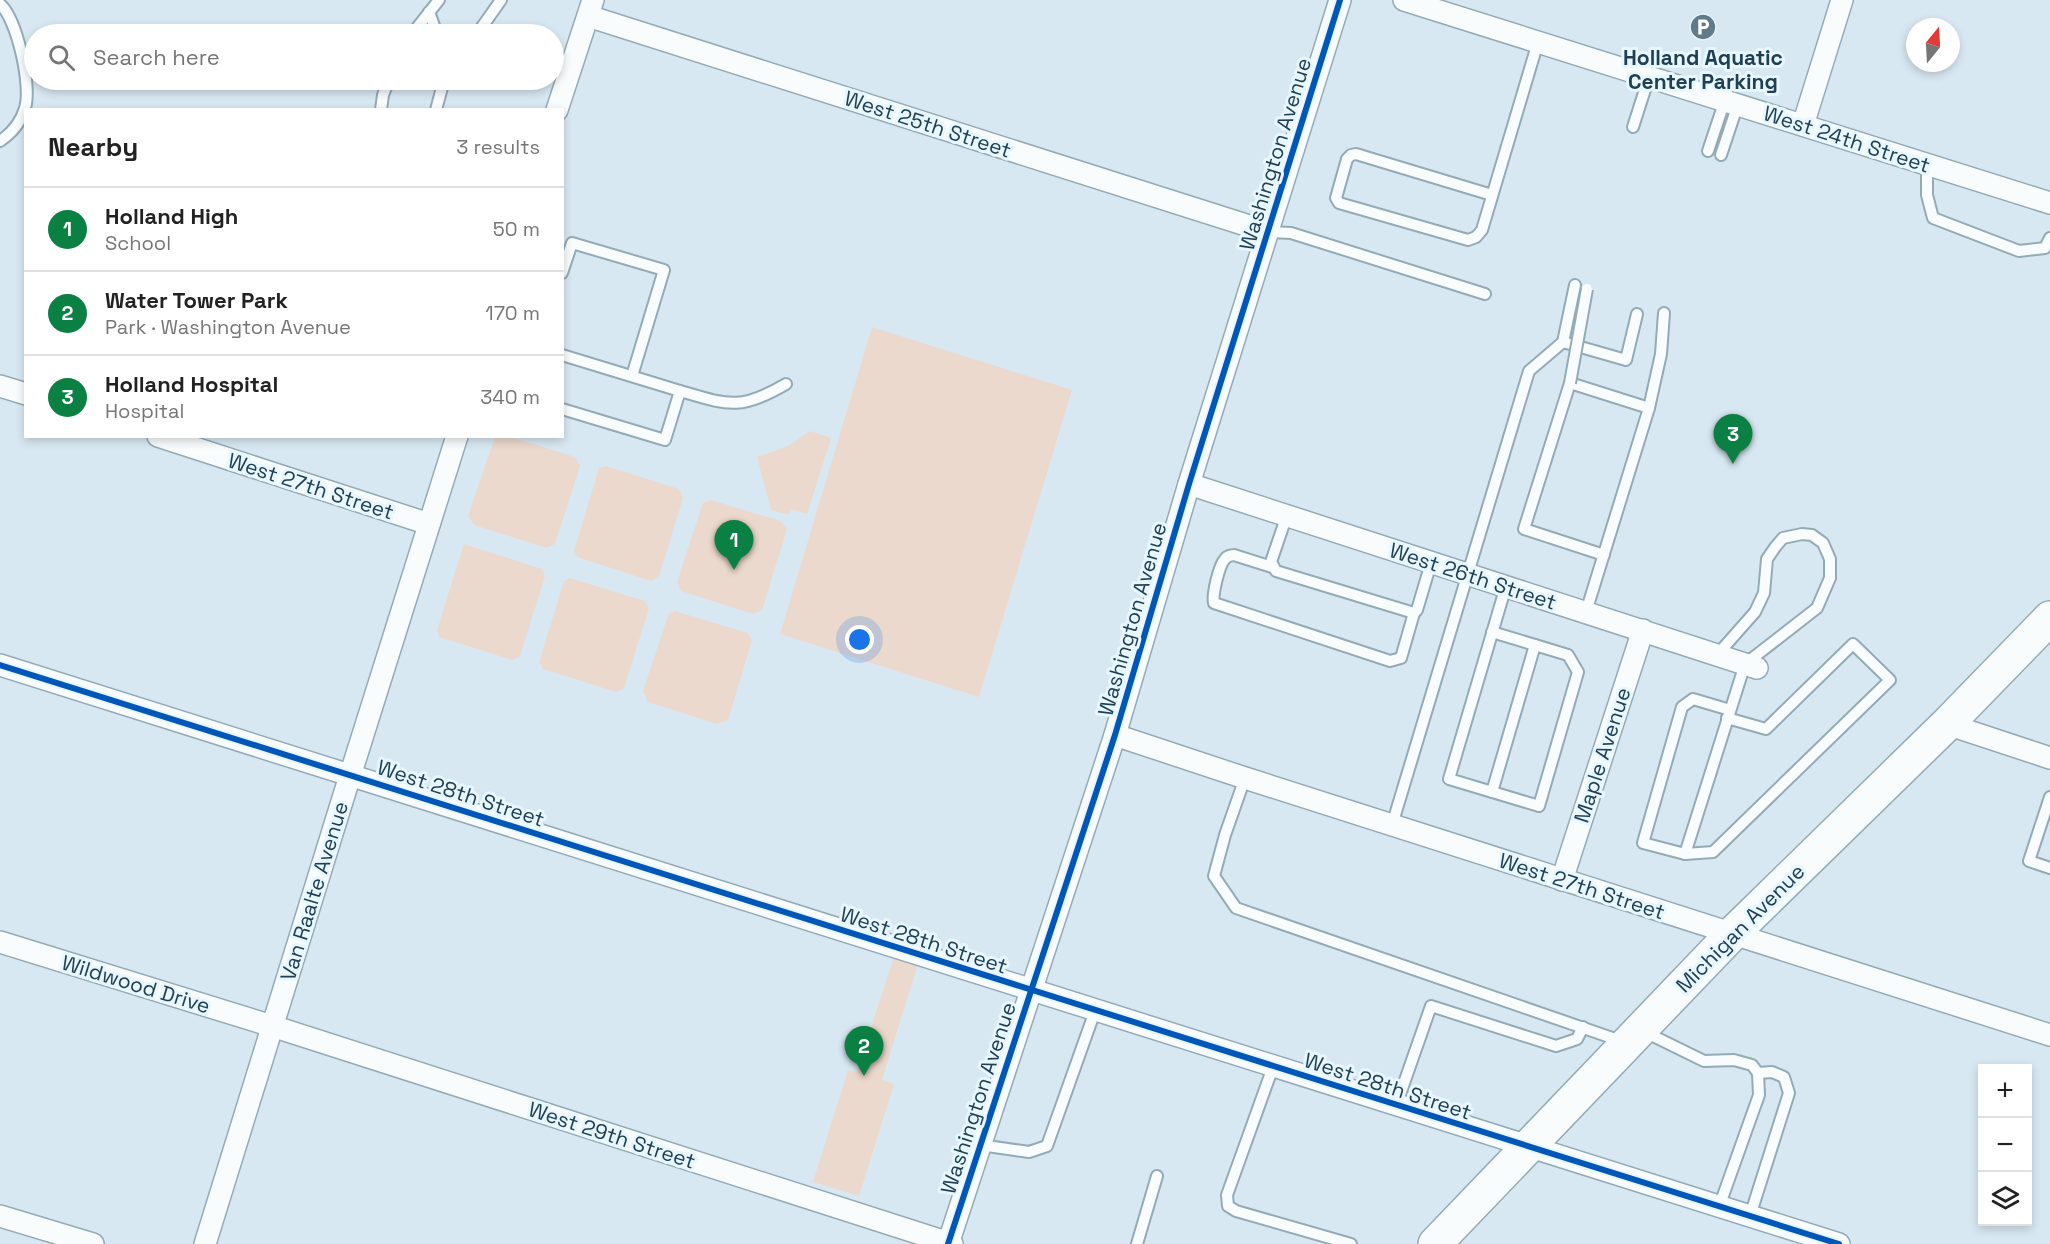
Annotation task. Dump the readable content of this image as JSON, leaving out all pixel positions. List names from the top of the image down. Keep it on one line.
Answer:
{"streets":{"main road":["Michigan Avenue"],"street":["West 25th Street","West 24th Street","Washington Avenue","West 27th Street","West 26th Street","Maple Avenue","West 28th Street","Van Raalte Avenue","Wildwood Drive","West 29th Street"]},"crossings":[["West 25th Street","Washington Avenue"],["Washington Avenue","West 27th Street"],["Washington Avenue","West 26th Street"],["Washington Avenue","West 28th Street"],["Washington Avenue","West 29th Street"],["West 27th Street","Maple Avenue"],["West 27th Street","Van Raalte Avenue"],["West 27th Street","Michigan Avenue"],["West 26th Street","Maple Avenue"],["West 28th Street","Van Raalte Avenue"],["West 28th Street","Michigan Avenue"],["Van Raalte Avenue","Wildwood Drive"],["Van Raalte Avenue","West 29th Street"],["Wildwood Drive","West 29th Street"]],"places":{"parking":["Holland Aquatic Center Parking"]},"north":"top","page":{"search":"Search here","heading":["Nearby","3 results"],"list":[{"mark":"1","name":"Holland High","note":"School","value":"50 m"},{"mark":"2","name":"Water Tower Park","note":"Park · Washington Avenue","value":"170 m"},{"mark":"3","name":"Holland Hospital","note":"Hospital","value":"340 m"}],"pins":["3","1","2"],"map_buttons":["+","−"]}}
